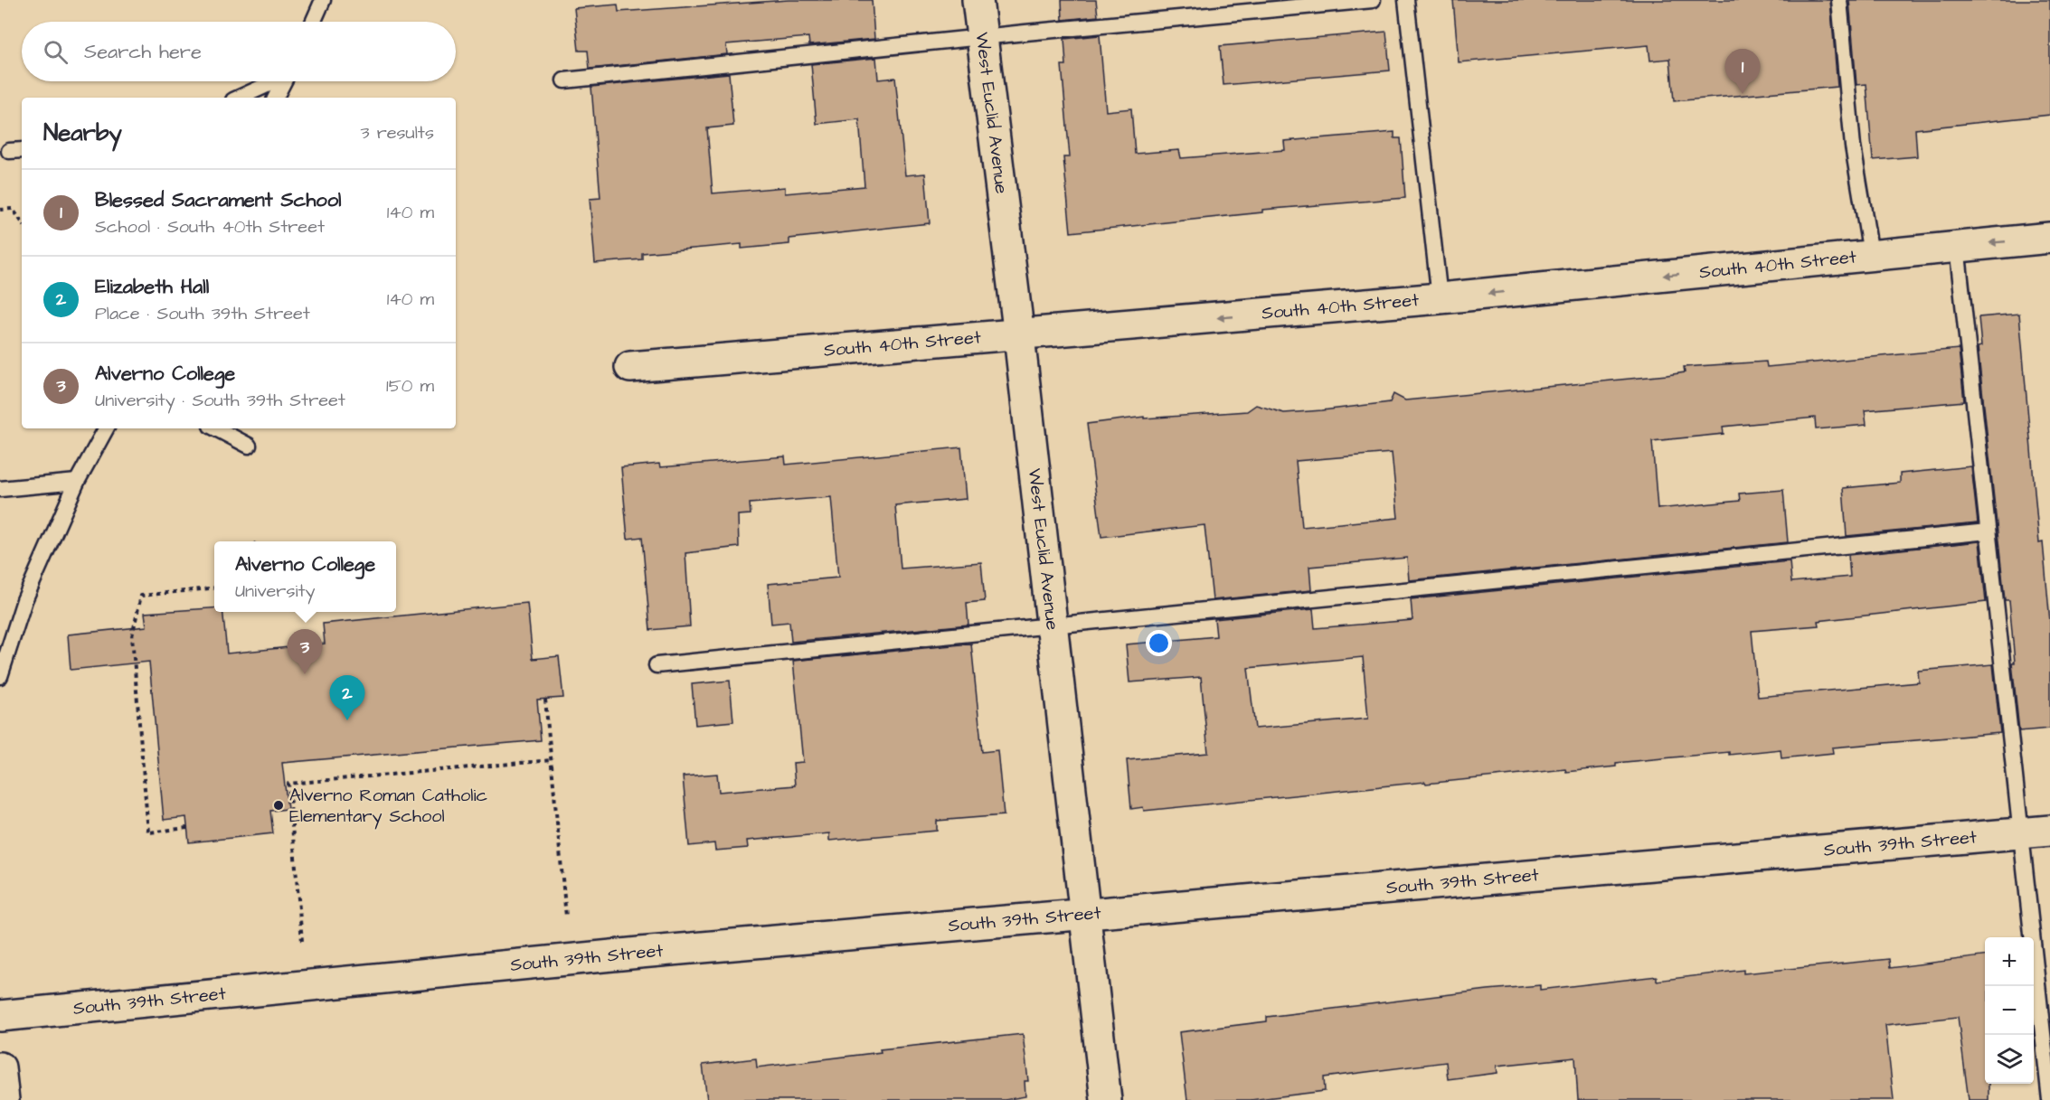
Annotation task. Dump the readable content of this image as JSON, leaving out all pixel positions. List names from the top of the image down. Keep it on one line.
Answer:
{"streets":{"street":["West Euclid Avenue","South 40th Street","South 39th Street"]},"crossings":[["West Euclid Avenue","South 40th Street"],["West Euclid Avenue","South 39th Street"]],"one_way":["South 40th Street"],"places":["Alverno Roman Catholic Elementary School"],"page":{"search":"Search here","pins":["1","3","2"],"heading":["Nearby","3 results"],"list":[{"mark":"1","name":"Blessed Sacrament School","note":"School · South 40th Street","value":"140 m"},{"mark":"2","name":"Elizabeth Hall","note":"Place · South 39th Street","value":"140 m"},{"mark":"3","name":"Alverno College","note":"University · South 39th Street","value":"150 m"}],"popup":["Alverno College","University"],"map_buttons":["+","−"]}}
